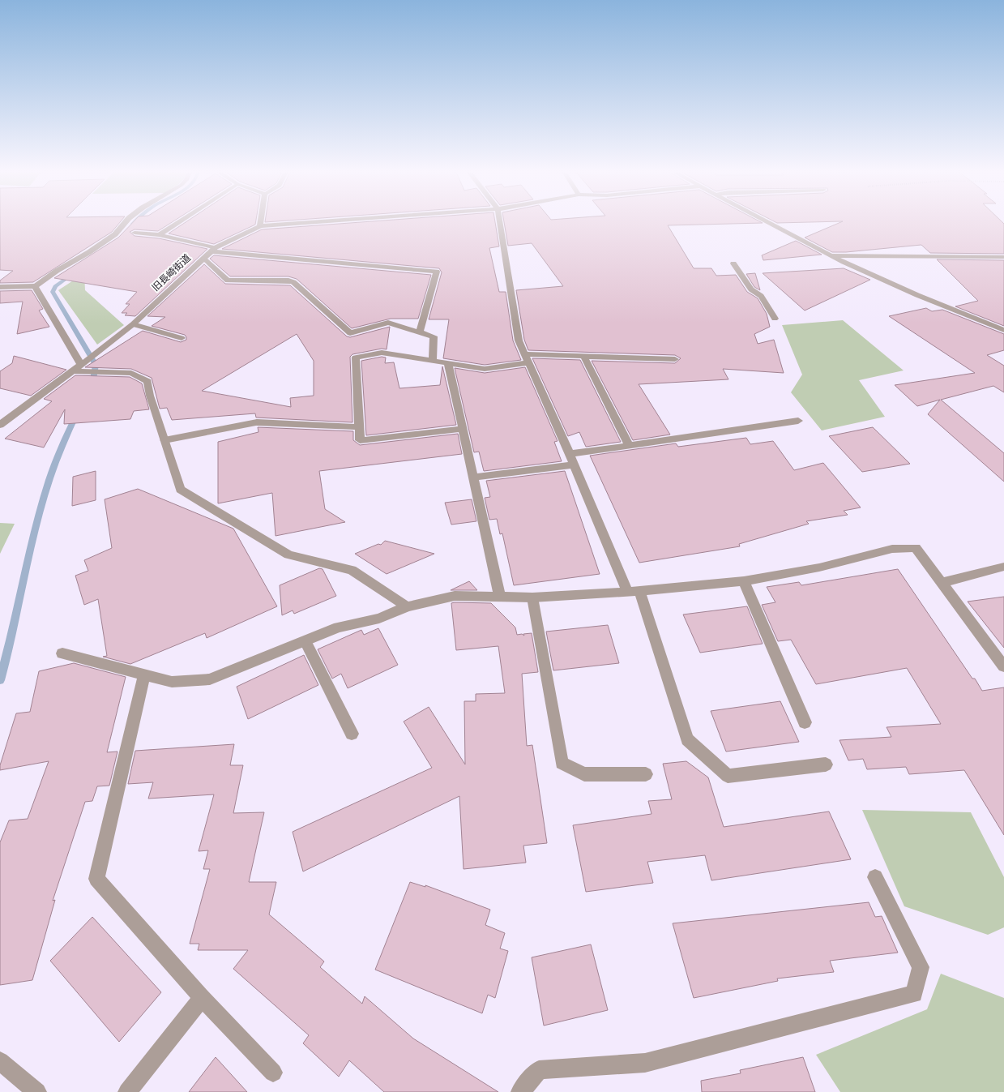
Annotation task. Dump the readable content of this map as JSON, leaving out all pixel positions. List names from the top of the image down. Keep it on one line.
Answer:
{"streets":{"street":["旧長崎街道"]}}
